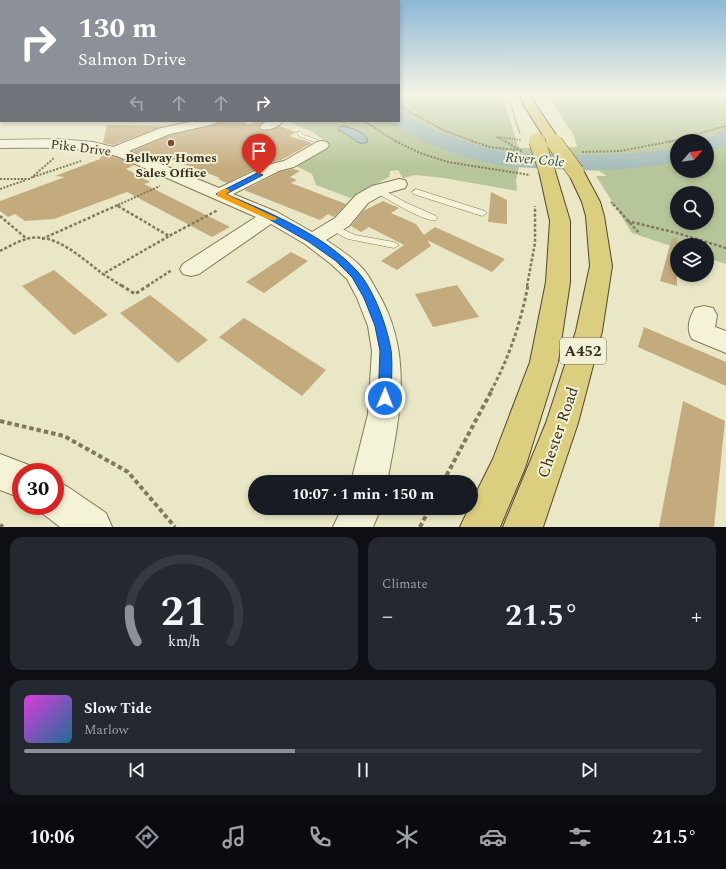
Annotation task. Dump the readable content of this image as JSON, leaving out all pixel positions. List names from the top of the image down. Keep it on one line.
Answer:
{"streets":{"highway":["A452","Chester Road"],"street":["Pike Drive"]},"water":["River Cole"],"places":["Bellway Homes Sales Office"],"north":"top right","page":{"turn":["130 m","Salmon Drive"],"limit":"30","trip":"10:07 · 1 min · 150 m","tile":"Climate","heat":["−","21.5°","+"],"song":["Slow Tide","Marlow"],"tabs":["10:06","21.5°"],"gauge":["21","km/h"]}}
